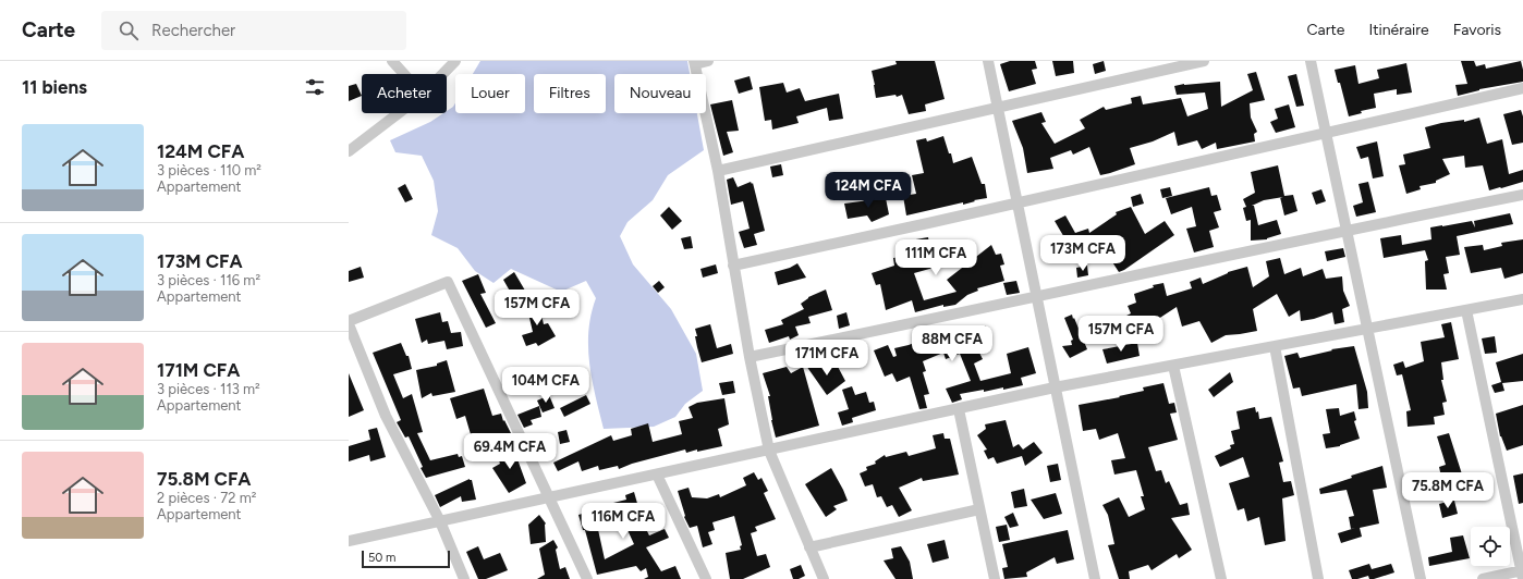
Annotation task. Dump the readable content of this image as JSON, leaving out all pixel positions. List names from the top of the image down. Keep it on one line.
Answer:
{"scale_bar":"50 m","page":{"header":"Carte","search":"Rechercher","nav":["Carte","Itinéraire","Favoris"],"heading":"11 biens","chip":["Acheter","Louer","Filtres","Nouveau"],"list":[{"name":"124M CFA","note":"3 pièces · 110 m² · Appartement"},{"name":"173M CFA","note":"3 pièces · 116 m² · Appartement"},{"name":"171M CFA","note":"3 pièces · 113 m² · Appartement"},{"name":"75.8M CFA","note":"2 pièces · 72 m² · Appartement"}],"price":["124M CFA","173M CFA","111M CFA","157M CFA","157M CFA","88M CFA","171M CFA","104M CFA","69.4M CFA","75.8M CFA","116M CFA"],"scale":"50 m"}}
